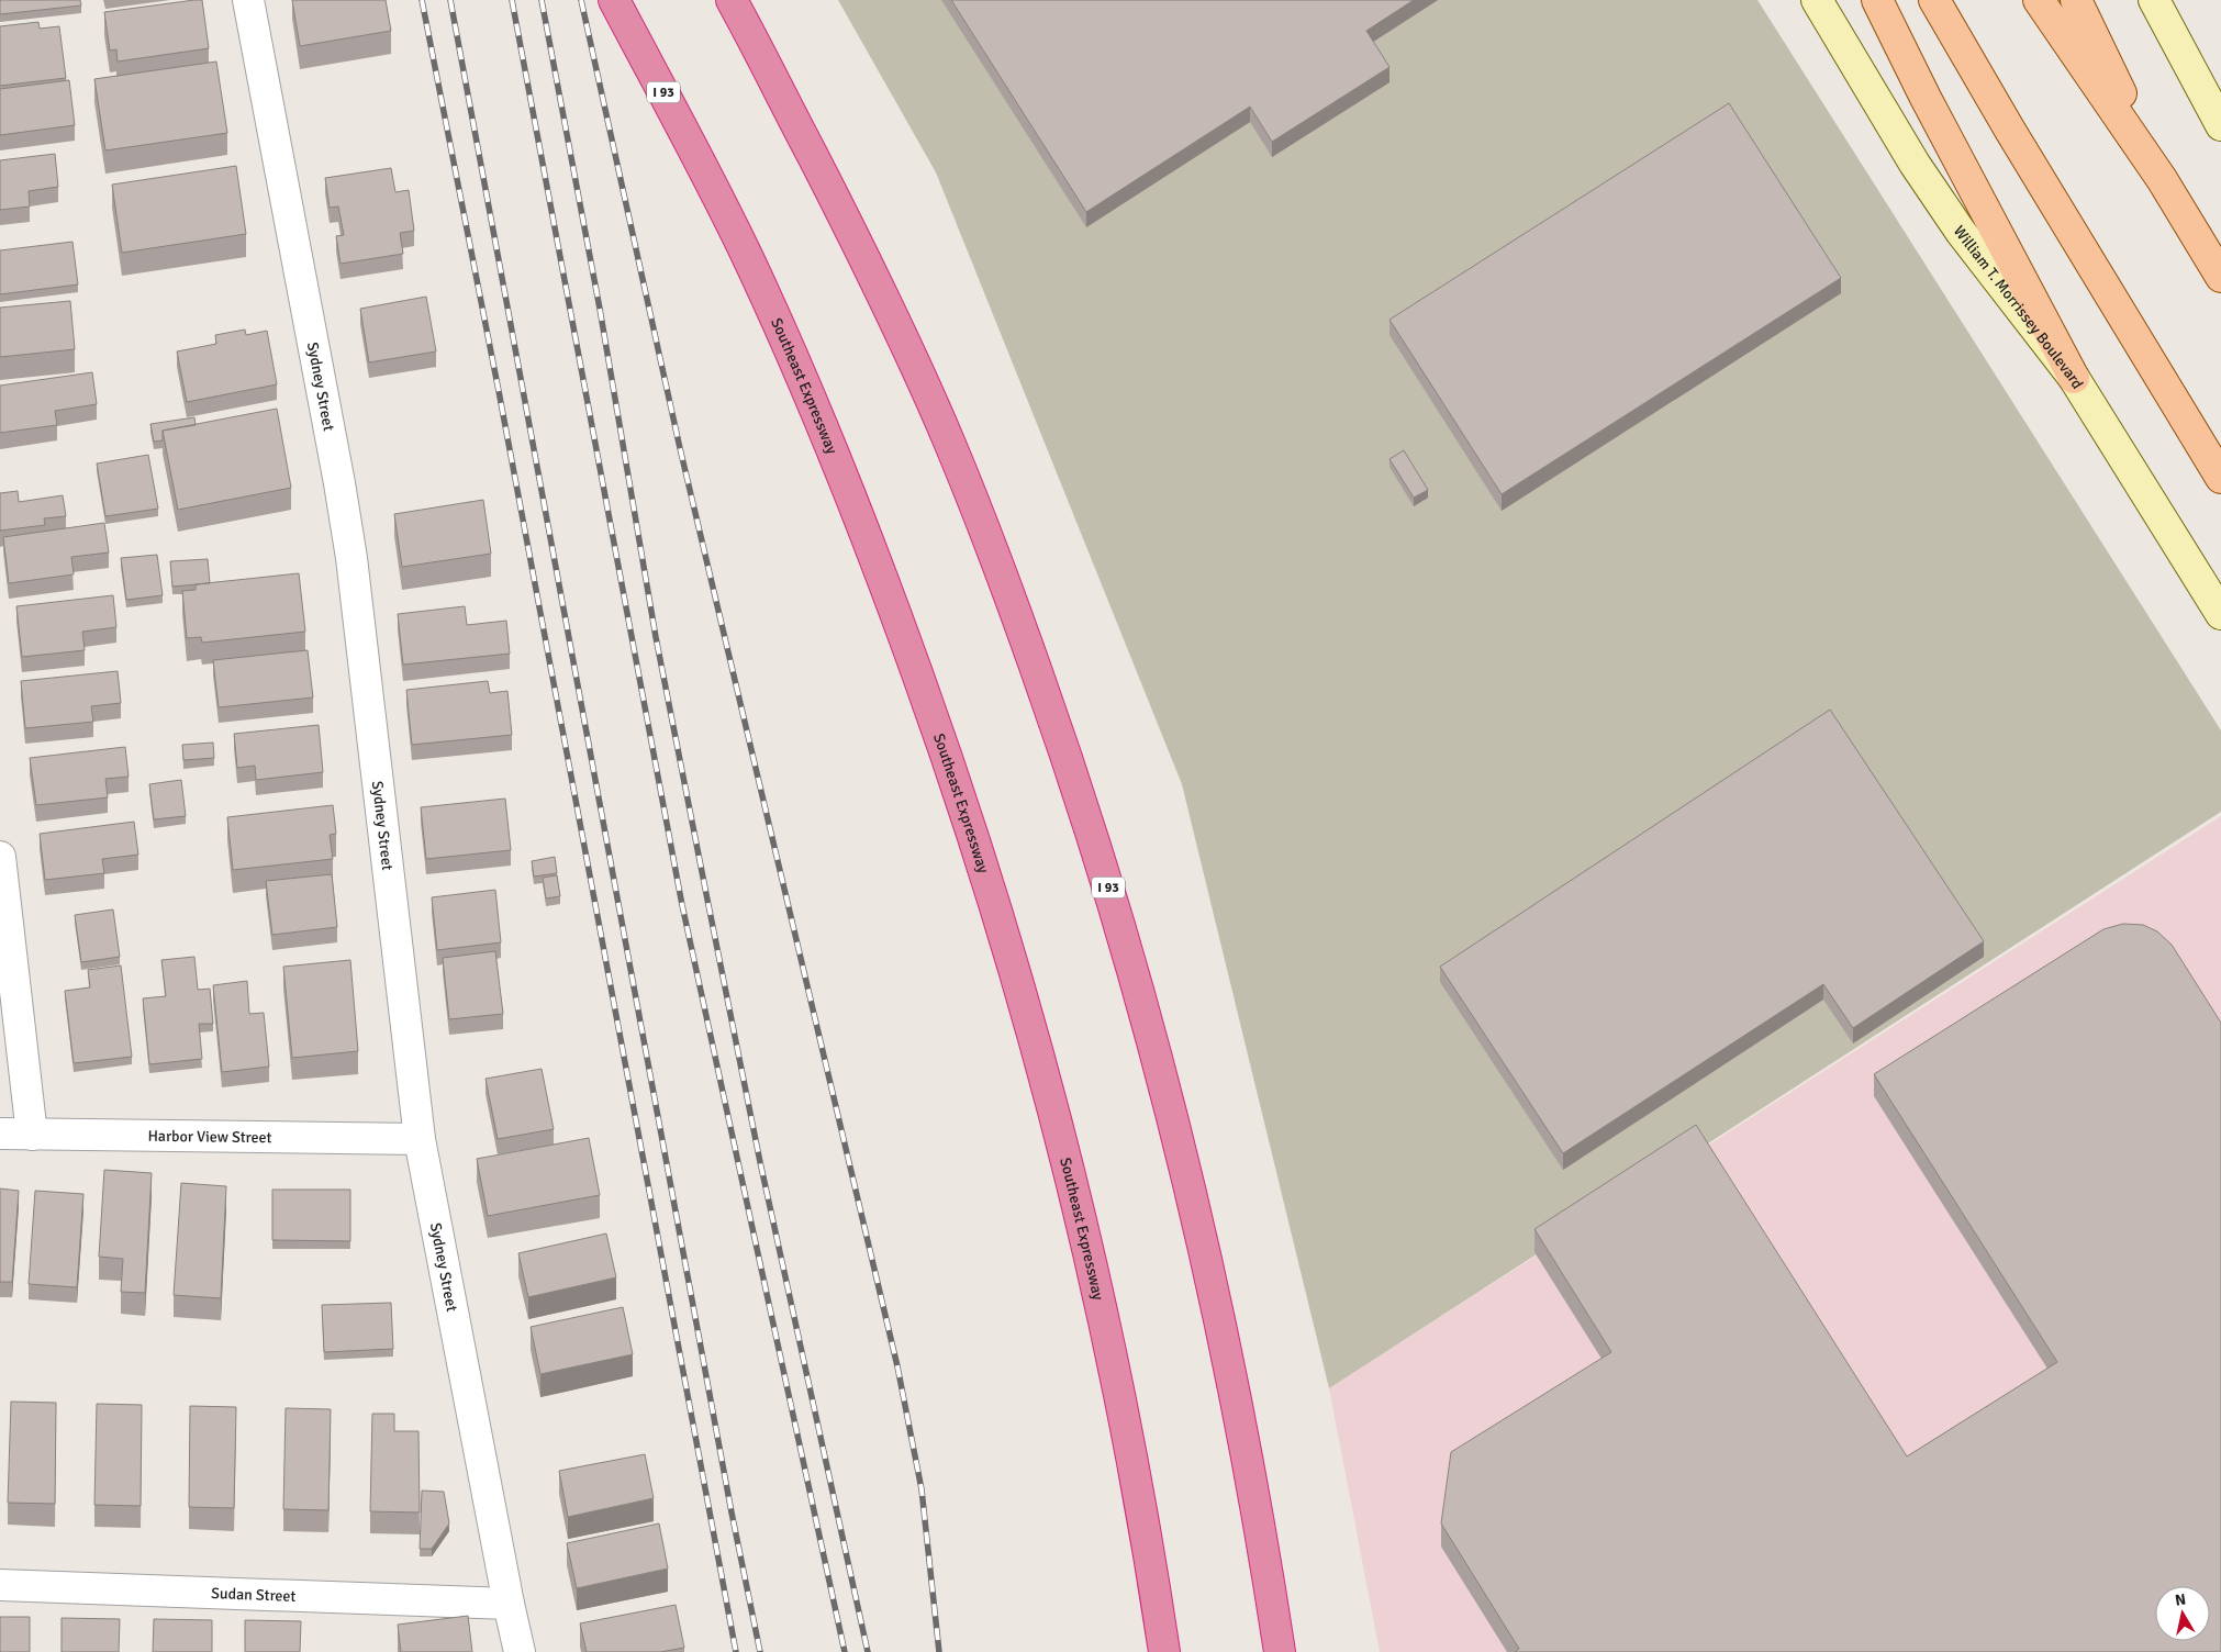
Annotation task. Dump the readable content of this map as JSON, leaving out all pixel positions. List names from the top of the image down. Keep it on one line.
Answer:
{"streets":{"highway":["I 93","Southeast Expressway"],"street":["William T. Morrissey Boulevard","Sydney Street","Harbor View Street","Sudan Street"]},"crossings":[["Sydney Street","Harbor View Street"],["Sydney Street","Sudan Street"]],"north":"top"}
